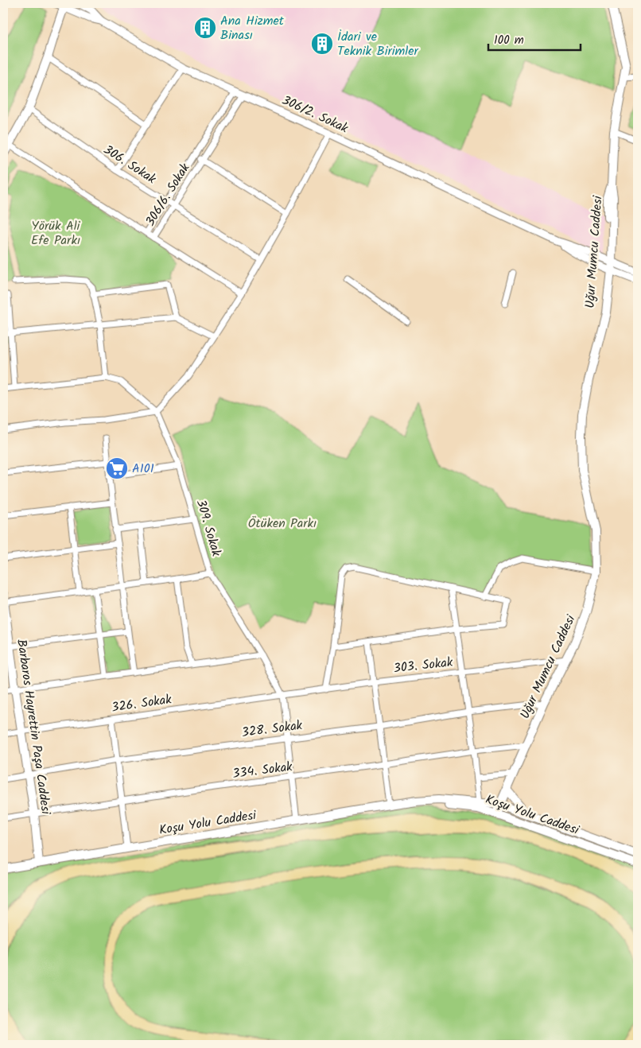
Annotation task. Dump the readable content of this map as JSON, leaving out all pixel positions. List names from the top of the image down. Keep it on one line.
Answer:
{"streets":{"main road":["Uğur Mumcu Caddesi","Barbaros Hayrettin Paşa Caddesi","Koşu Yolu Caddesi"],"street":["306/2. Sokak","306. Sokak","306/6. Sokak","309. Sokak","303. Sokak","326. Sokak","328. Sokak","334. Sokak"]},"crossings":[["306/2. Sokak","306/6. Sokak"],["306/2. Sokak","Uğur Mumcu Caddesi"],["306. Sokak","306/6. Sokak"],["Uğur Mumcu Caddesi","303. Sokak"],["Uğur Mumcu Caddesi","328. Sokak"],["Uğur Mumcu Caddesi","334. Sokak"],["Uğur Mumcu Caddesi","Koşu Yolu Caddesi"],["309. Sokak","303. Sokak"],["309. Sokak","326. Sokak"],["309. Sokak","328. Sokak"],["309. Sokak","334. Sokak"],["309. Sokak","Koşu Yolu Caddesi"],["303. Sokak","326. Sokak"],["326. Sokak","Barbaros Hayrettin Paşa Caddesi"],["Barbaros Hayrettin Paşa Caddesi","328. Sokak"],["Barbaros Hayrettin Paşa Caddesi","334. Sokak"],["Barbaros Hayrettin Paşa Caddesi","Koşu Yolu Caddesi"]],"parks":["Yörük Ali Efe Parkı","Ötüken Parkı"],"places":{"building":["Ana Hizmet Binası","İdari ve Teknik Birimler"],"supermarket":["A101"]},"scale_bar":"100 m"}
